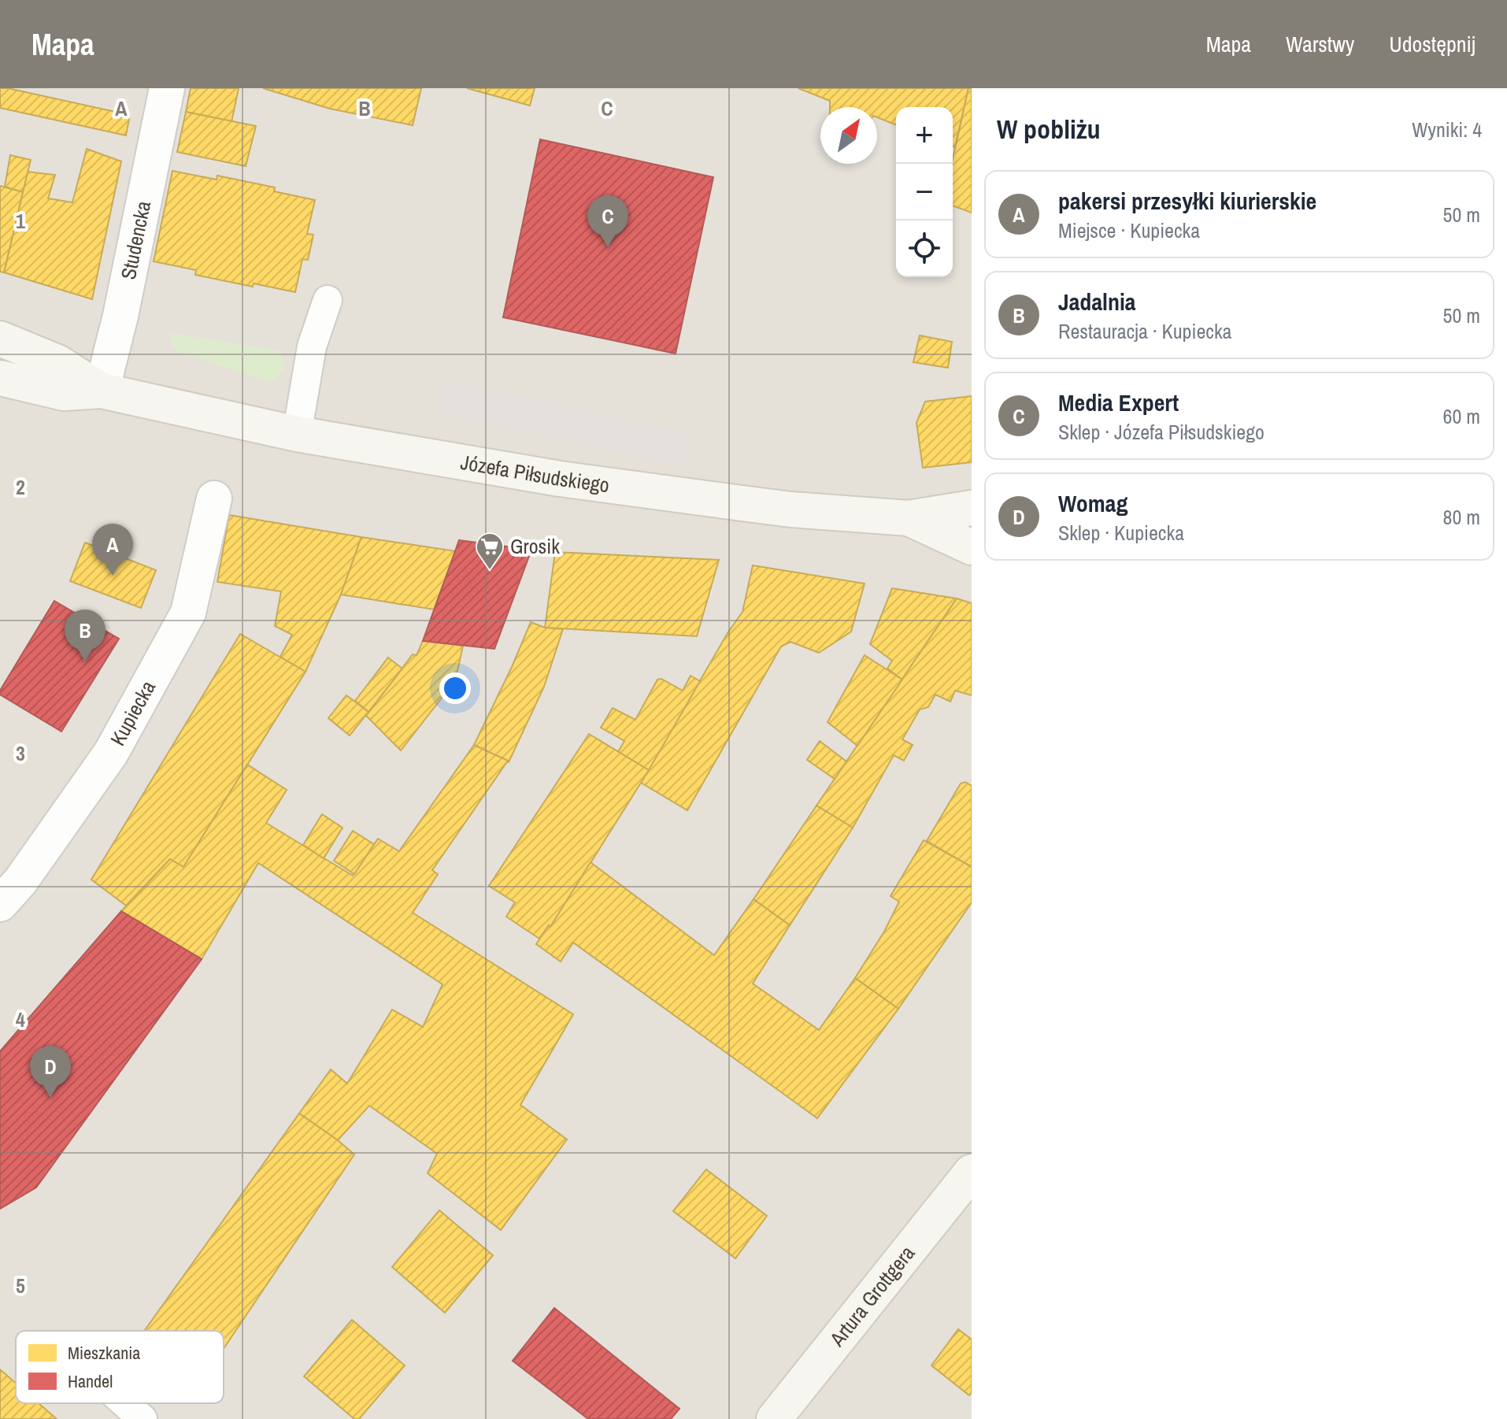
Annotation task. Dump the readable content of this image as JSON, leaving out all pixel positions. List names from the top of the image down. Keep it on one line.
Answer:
{"streets":{"street":["Studencka","Józefa Piłsudskiego","Kupiecka","Artura Grottgera"]},"crossings":[["Studencka","Józefa Piłsudskiego"]],"places":{"supermarket":["Grosik"]},"legend":["Mieszkania","Handel"],"north":"top right","page":{"header":"Mapa","nav":["Mapa","Warstwy","Udostępnij"],"heading":["W pobliżu","Wyniki: 4"],"map_buttons":["+","−"],"list":[{"mark":"A","name":"pakersi przesyłki kiurierskie","note":"Miejsce · Kupiecka","value":"50 m"},{"mark":"B","name":"Jadalnia","note":"Restauracja · Kupiecka","value":"50 m"},{"mark":"C","name":"Media Expert","note":"Sklep · Józefa Piłsudskiego","value":"60 m"},{"mark":"D","name":"Womag","note":"Sklep · Kupiecka","value":"80 m"}],"pins":["C","A","B","D"]},"grid":{"columns":["A","B","C"],"rows":["1","2","3","4","5"]}}
